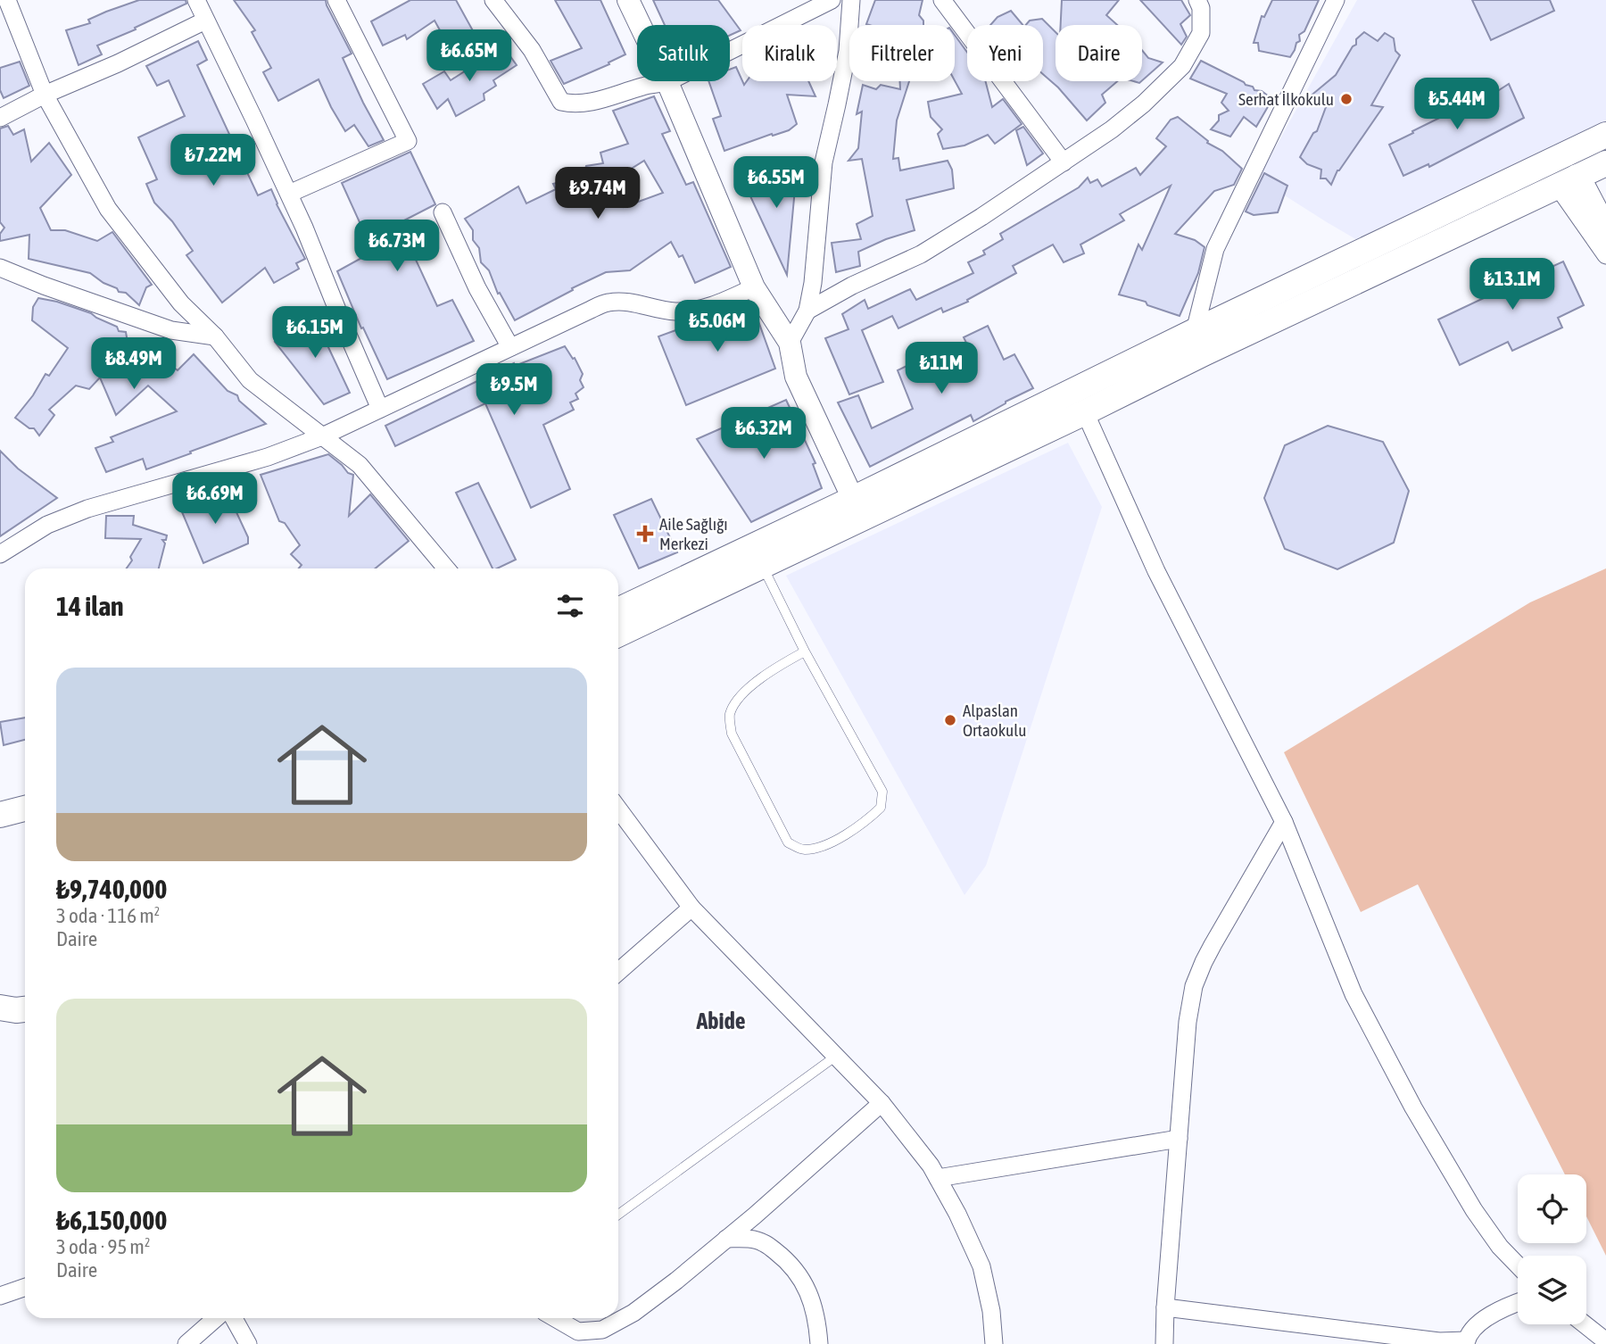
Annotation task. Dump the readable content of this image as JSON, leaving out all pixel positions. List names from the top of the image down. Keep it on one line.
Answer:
{"districts":["Abide"],"places":{"other":["Serhat İlkokulu","Alpaslan Ortaokulu"],"health":["Aile Sağlığı Merkezi"]},"page":{"chip":["Satılık","Kiralık","Filtreler","Yeni","Daire"],"price":["₺6.65M","₺5.44M","₺7.22M","₺6.55M","₺9.74M","₺6.73M","₺13.1M","₺5.06M","₺6.15M","₺8.49M","₺11M","₺9.5M","₺6.32M","₺6.69M"],"heading":"14 ilan","list":[{"name":"₺9,740,000","note":"3 oda · 116 m² · Daire"},{"name":"₺6,150,000","note":"3 oda · 95 m² · Daire"}]}}
